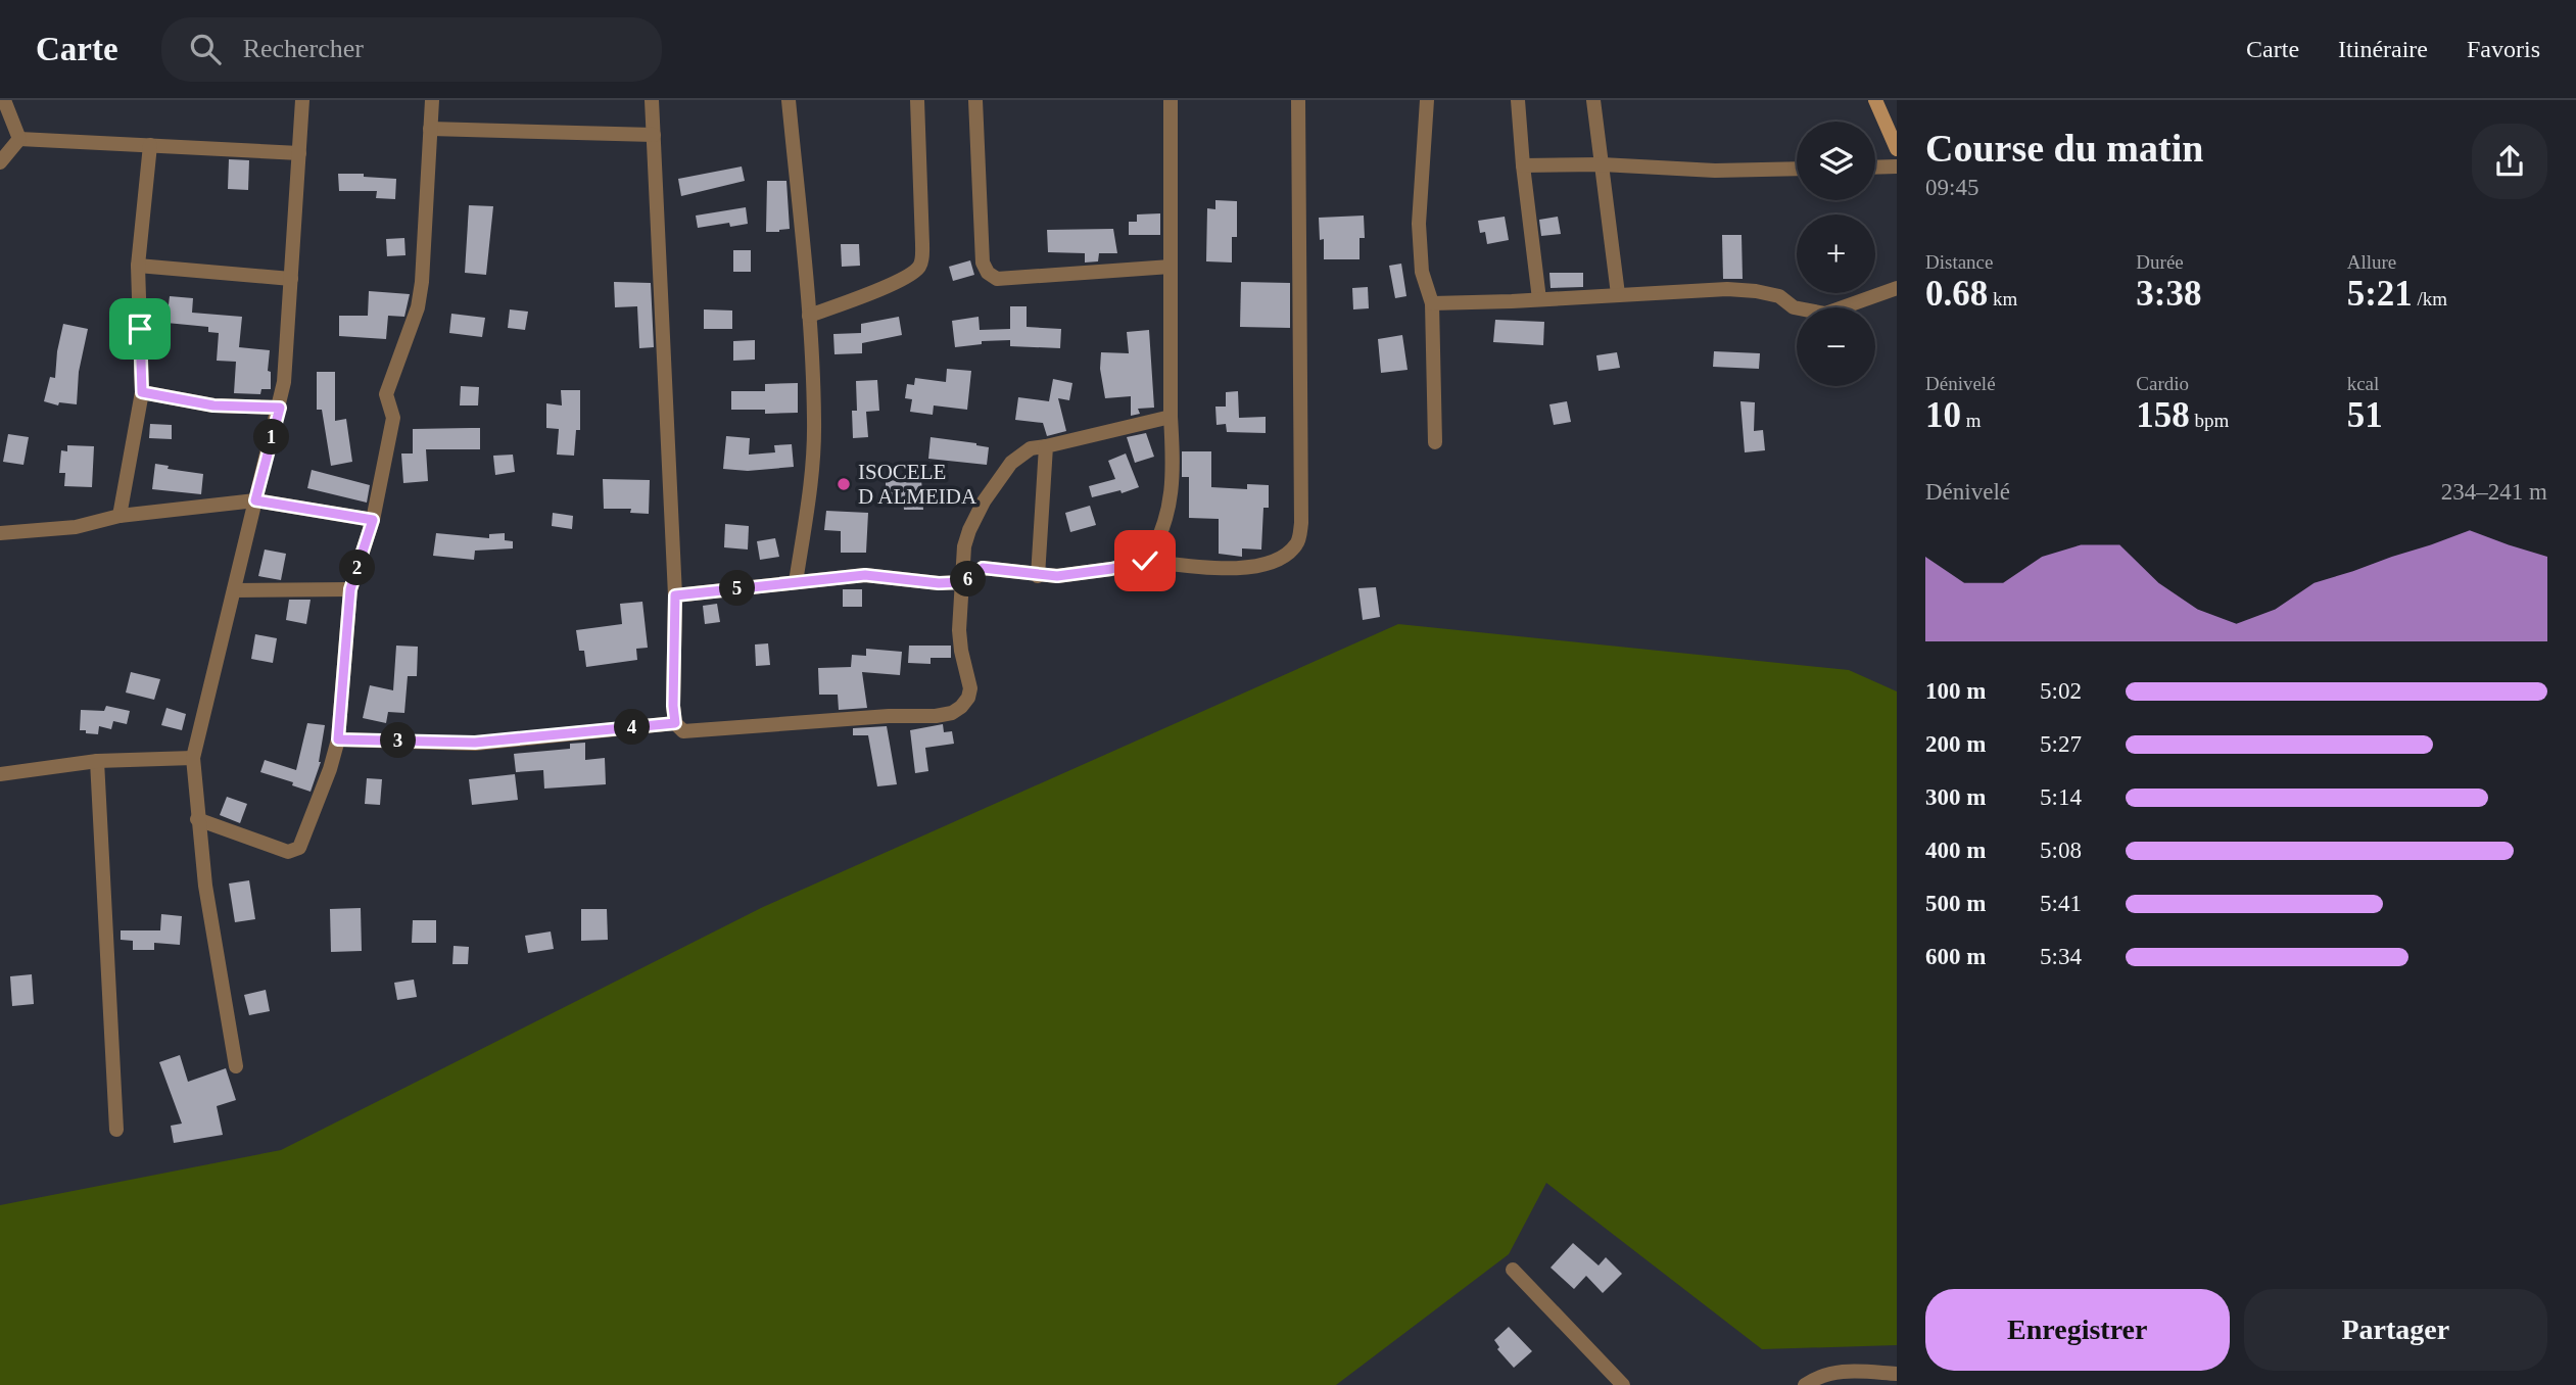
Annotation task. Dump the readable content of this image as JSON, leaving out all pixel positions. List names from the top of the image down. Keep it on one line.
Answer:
{"places":["ISOCELE D ALMEIDA"],"page":{"header":"Carte","search":"Rechercher","nav":["Carte","Itinéraire","Favoris"],"heading":["Course du matin","09:45"],"map_buttons":["+","−"],"stats":[["Distance","0.68 km"],["Durée","3:38"],["Allure","5:21 /km"],["Dénivelé","10 m"],["Cardio","158 bpm"],["kcal","51"]],"pins":["1","2","6","5","4","3"],"chart":["Dénivelé","234–241 m"],"list":[{"name":"100 m","note":"5:02"},{"name":"200 m","note":"5:27"},{"name":"300 m","note":"5:14"},{"name":"400 m","note":"5:08"},{"name":"500 m","note":"5:41"},{"name":"600 m","note":"5:34"}],"buttons":["Enregistrer","Partager"]}}
